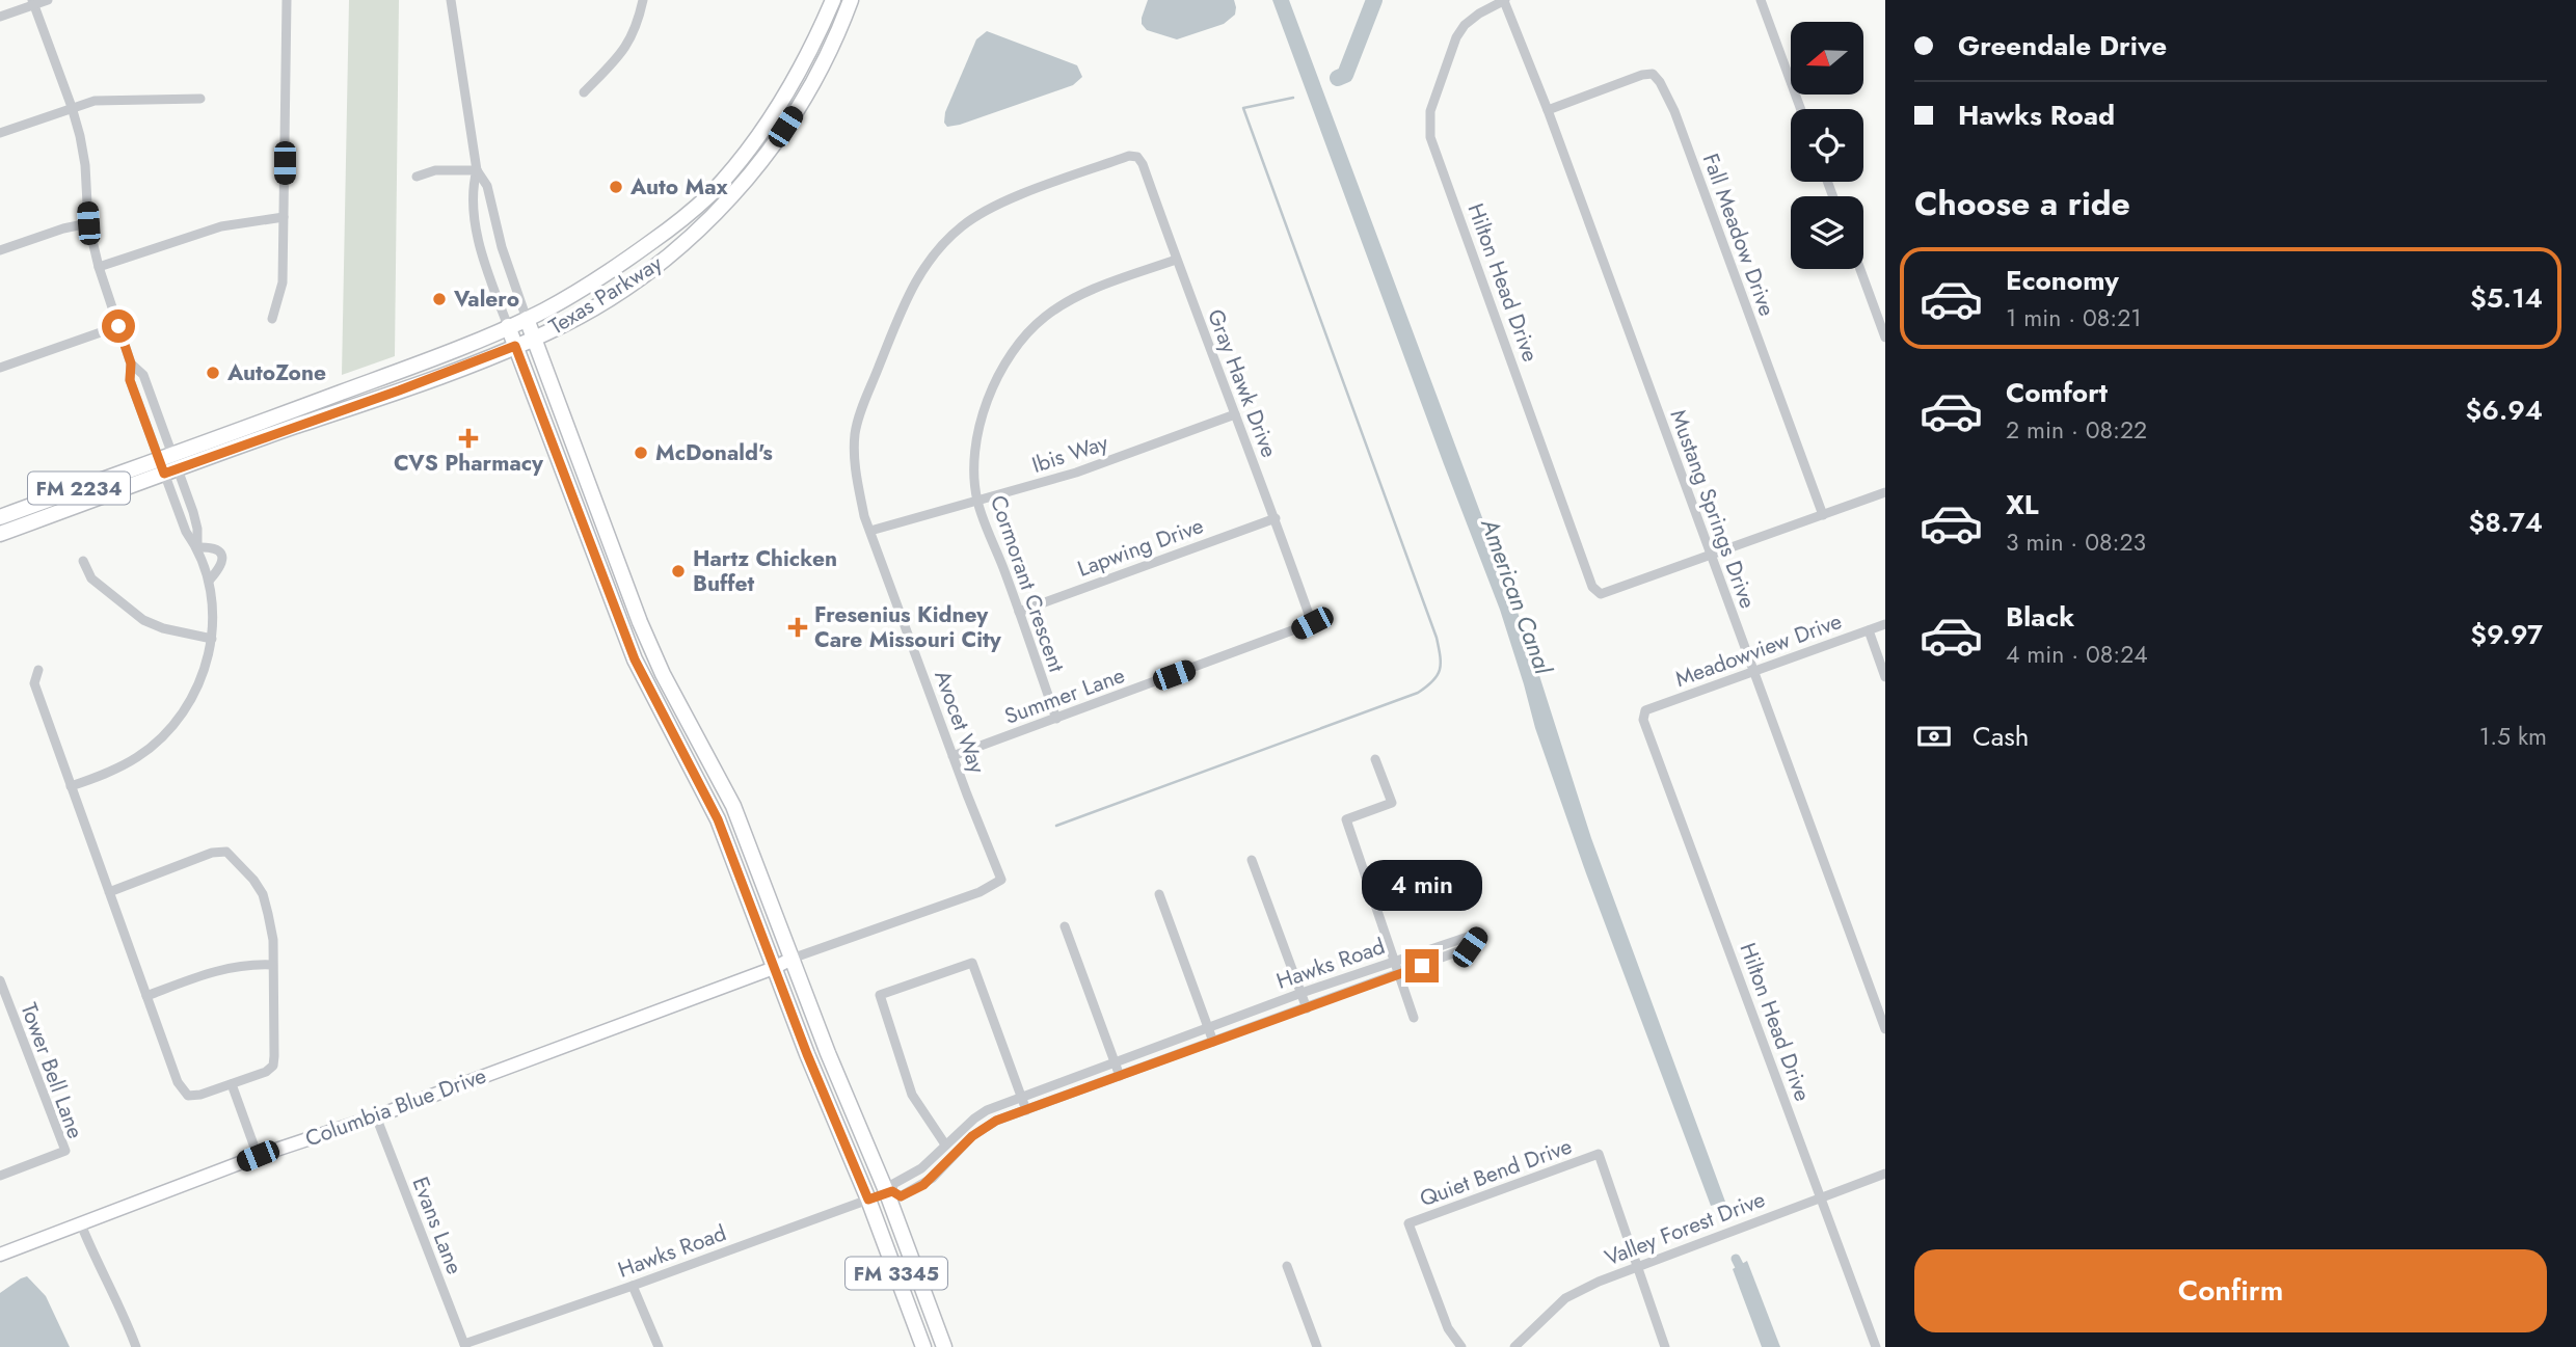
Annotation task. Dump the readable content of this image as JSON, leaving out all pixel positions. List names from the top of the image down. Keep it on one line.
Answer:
{"streets":{"main road":["Texas Parkway","FM 2234","FM 3345"],"street":["Fall Meadow Drive","Hilton Head Drive","Gray Hawk Drive","Ibis Way","Mustang Springs Drive","Lapwing Drive","Cormorant Crescent","Meadowview Drive","Summer Lane","Avocet Way","Hawks Road","Tower Bell Lane","Columbia Blue Drive","Quiet Bend Drive","Evans Lane","Valley Forest Drive"]},"crossings":[["Fall Meadow Drive","Mustang Springs Drive"],["Hilton Head Drive","Mustang Springs Drive"],["Hilton Head Drive","Meadowview Drive"],["Hilton Head Drive","Valley Forest Drive"],["Texas Parkway","FM 3345"],["Gray Hawk Drive","Ibis Way"],["Gray Hawk Drive","Lapwing Drive"],["Gray Hawk Drive","Cormorant Crescent"],["Gray Hawk Drive","Summer Lane"],["Gray Hawk Drive","Avocet Way"],["Ibis Way","Cormorant Crescent"],["Ibis Way","Avocet Way"],["Mustang Springs Drive","Meadowview Drive"],["Lapwing Drive","Cormorant Crescent"],["Cormorant Crescent","Summer Lane"],["Summer Lane","Avocet Way"],["Avocet Way","Columbia Blue Drive"],["Avocet Way","FM 3345"],["Hawks Road","Evans Lane"],["Hawks Road","FM 3345"],["Columbia Blue Drive","Evans Lane"],["Columbia Blue Drive","FM 3345"],["Quiet Bend Drive","Valley Forest Drive"]],"water":["American Canal"],"places":{"other":["Auto Max","Valero","AutoZone","McDonald's","Hartz Chicken Buffet"],"health":["CVS Pharmacy","Fresenius Kidney Care Missouri City"]},"north":"left","page":{"banner":["Greendale Drive","Hawks Road"],"heading":"Choose a ride","list":[{"name":"Economy","note":"1 min · 08:21","value":"$5.14"},{"name":"Comfort","note":"2 min · 08:22","value":"$6.94"},{"name":"XL","note":"3 min · 08:23","value":"$8.74"},{"name":"Black","note":"4 min · 08:24","value":"$9.97"}],"pay":["Cash","1.5 km"],"bubble":"4 min","buttons":"Confirm"}}
